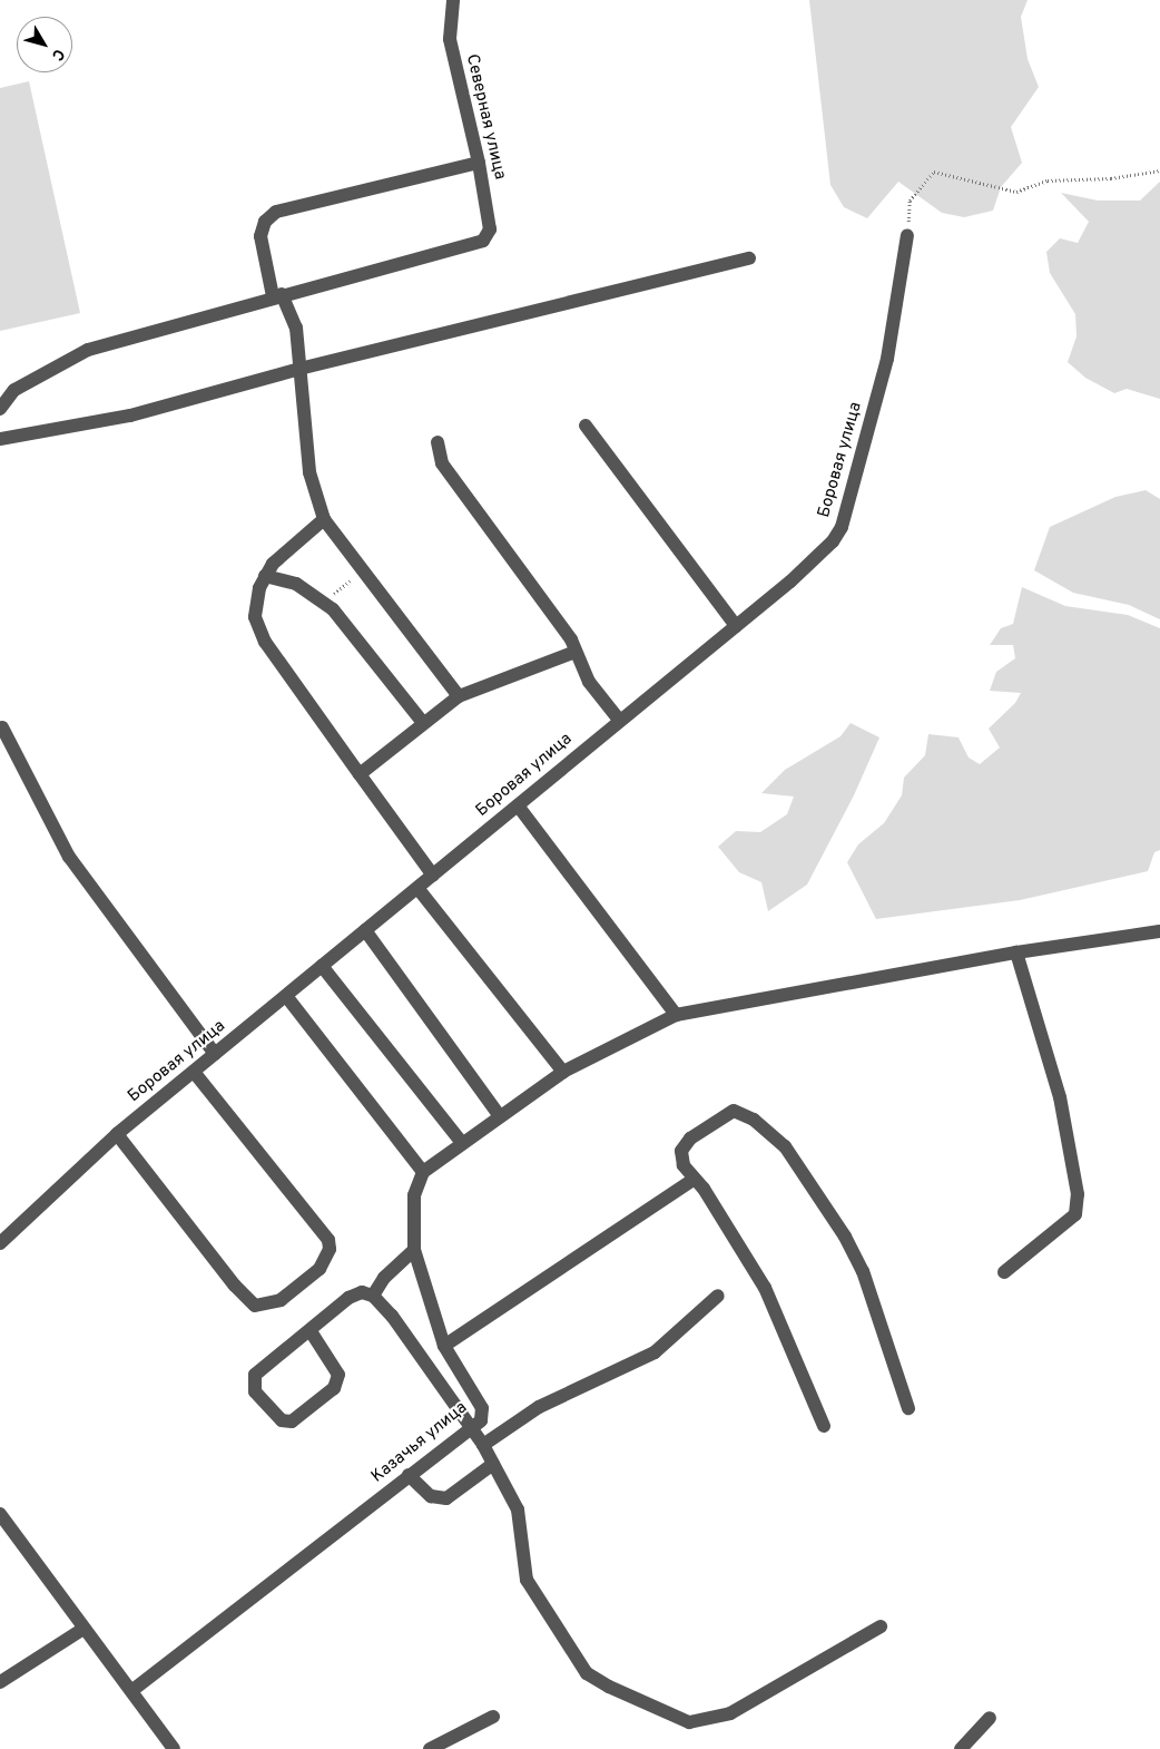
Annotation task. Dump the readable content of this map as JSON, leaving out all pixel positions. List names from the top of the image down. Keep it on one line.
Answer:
{"streets":{"street":["Северная улица","Боровая улица","Казачья улица"]},"north":"bottom right"}
